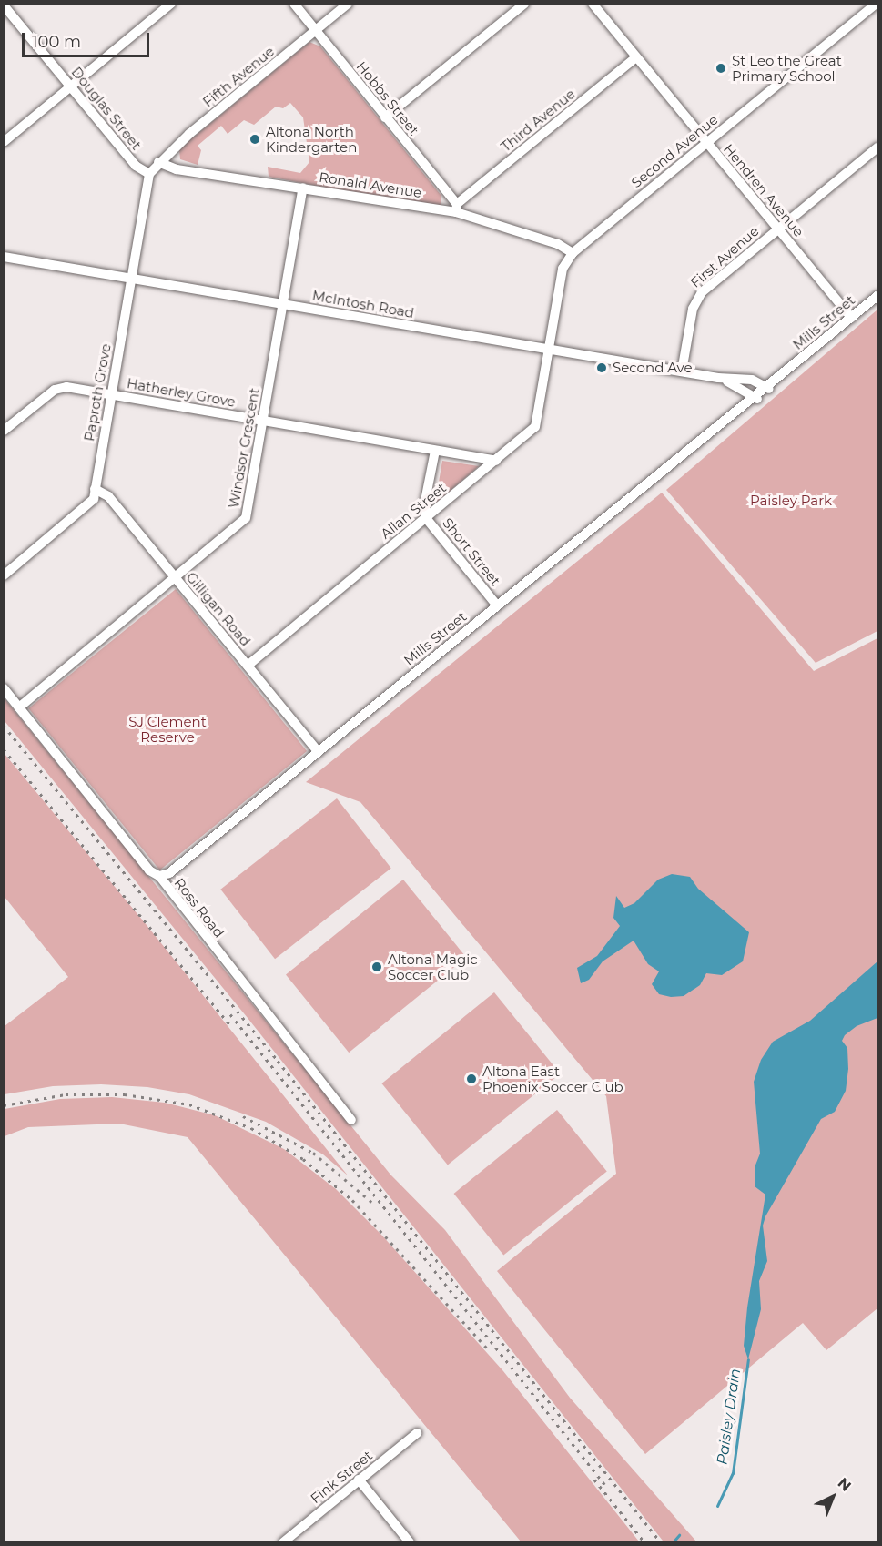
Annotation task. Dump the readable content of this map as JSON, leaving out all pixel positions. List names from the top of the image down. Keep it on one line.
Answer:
{"streets":{"street":["Fifth Avenue","Hobbs Street","Douglas Street","Third Avenue","Second Avenue","Ronald Avenue","Hendren Avenue","First Avenue","McIntosh Road","Mills Street","Paproth Grove","Hatherley Grove","Windsor Crescent","Allan Street","Short Street","Gilligan Road","Ross Road","Fink Street"]},"crossings":[["Fifth Avenue","Hobbs Street"],["Fifth Avenue","Douglas Street"],["Fifth Avenue","Ronald Avenue"],["Fifth Avenue","Paproth Grove"],["Hobbs Street","Third Avenue"],["Hobbs Street","Ronald Avenue"],["Douglas Street","Paproth Grove"],["Third Avenue","Ronald Avenue"],["Third Avenue","Hendren Avenue"],["Second Avenue","Ronald Avenue"],["Second Avenue","Hendren Avenue"],["Second Avenue","McIntosh Road"],["Second Avenue","Allan Street"],["Ronald Avenue","Windsor Crescent"],["Hendren Avenue","First Avenue"],["Hendren Avenue","Mills Street"],["First Avenue","McIntosh Road"],["McIntosh Road","Mills Street"],["McIntosh Road","Paproth Grove"],["McIntosh Road","Windsor Crescent"],["McIntosh Road","Allan Street"],["Mills Street","Short Street"],["Mills Street","Gilligan Road"],["Mills Street","Ross Road"],["Paproth Grove","Hatherley Grove"],["Paproth Grove","Gilligan Road"],["Hatherley Grove","Windsor Crescent"],["Hatherley Grove","Allan Street"],["Hatherley Grove","Short Street"],["Windsor Crescent","Gilligan Road"],["Windsor Crescent","Ross Road"],["Allan Street","Short Street"],["Allan Street","Gilligan Road"]],"water":["Paisley Drain"],"parks":["Paisley Park","SJ Clement Reserve"],"places":["St Leo the Great Primary School","Altona North Kindergarten","Second Ave","Altona Magic Soccer Club","Altona East Phoenix Soccer Club"],"scale_bar":"100 m","north":"top right"}
